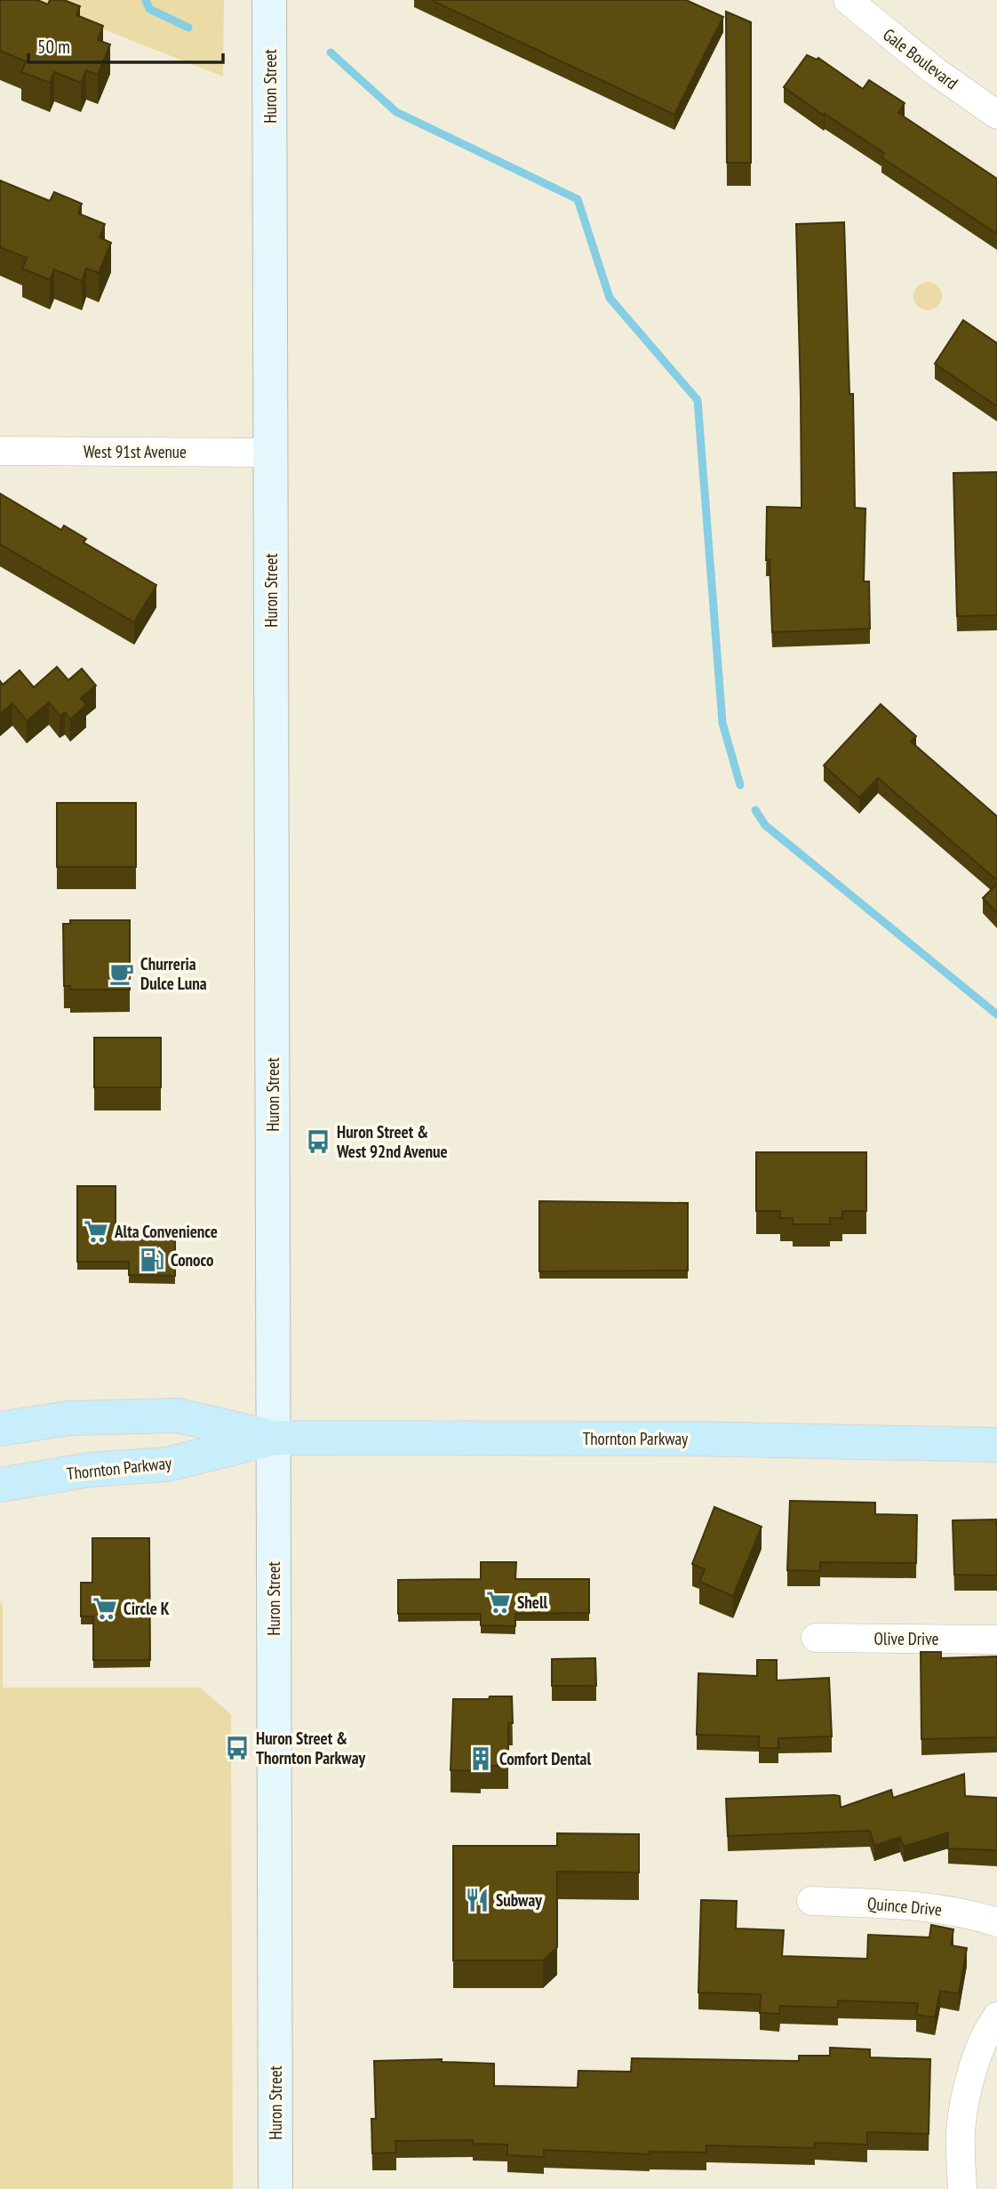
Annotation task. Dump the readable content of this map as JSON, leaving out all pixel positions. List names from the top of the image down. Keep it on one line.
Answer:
{"streets":{"main road":["Huron Street","Thornton Parkway"],"street":["Gale Boulevard","West 91st Avenue","Olive Drive","Quince Drive"]},"crossings":[["Huron Street","West 91st Avenue"],["Huron Street","Thornton Parkway"]],"places":{"cafe":["Churreria Dulce Luna"],"bus stop":["Huron Street & West 92nd Avenue","Huron Street & Thornton Parkway"],"supermarket":["Alta Convenience","Shell","Circle K"],"fuel station":["Conoco"],"building":["Comfort Dental"],"restaurant":["Subway"]},"scale_bar":"50 m"}
